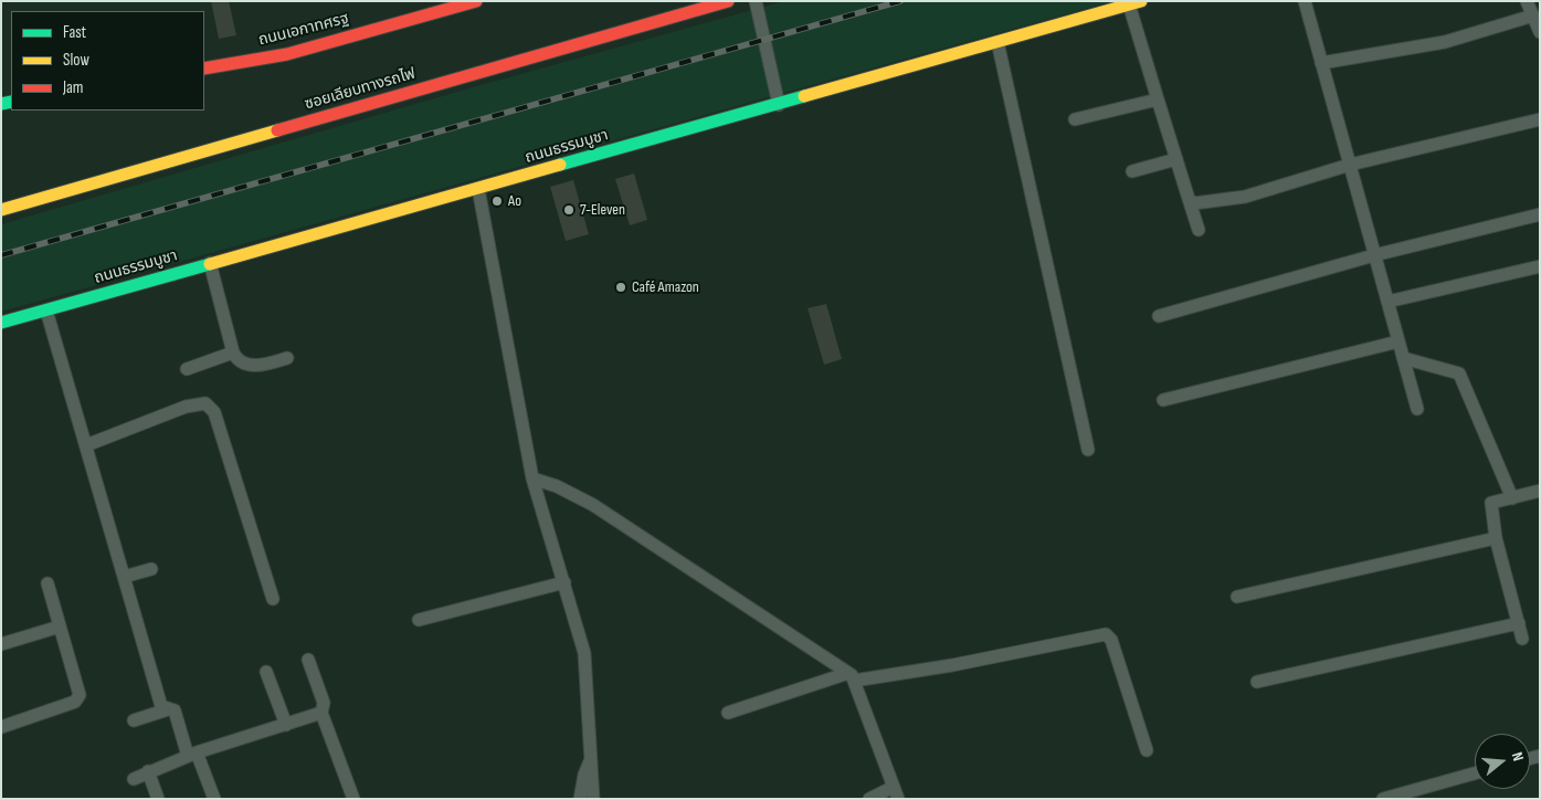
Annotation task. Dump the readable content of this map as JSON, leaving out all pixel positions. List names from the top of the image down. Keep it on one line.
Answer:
{"streets":{"main road":["ถนนเอกาทศรฐ","ซอยเลียบทางรถไฟ","ถนนธรรมบูชา"]},"places":["Ao","7-Eleven","Café Amazon"],"legend":["Fast","Slow","Jam"],"north":"right"}
